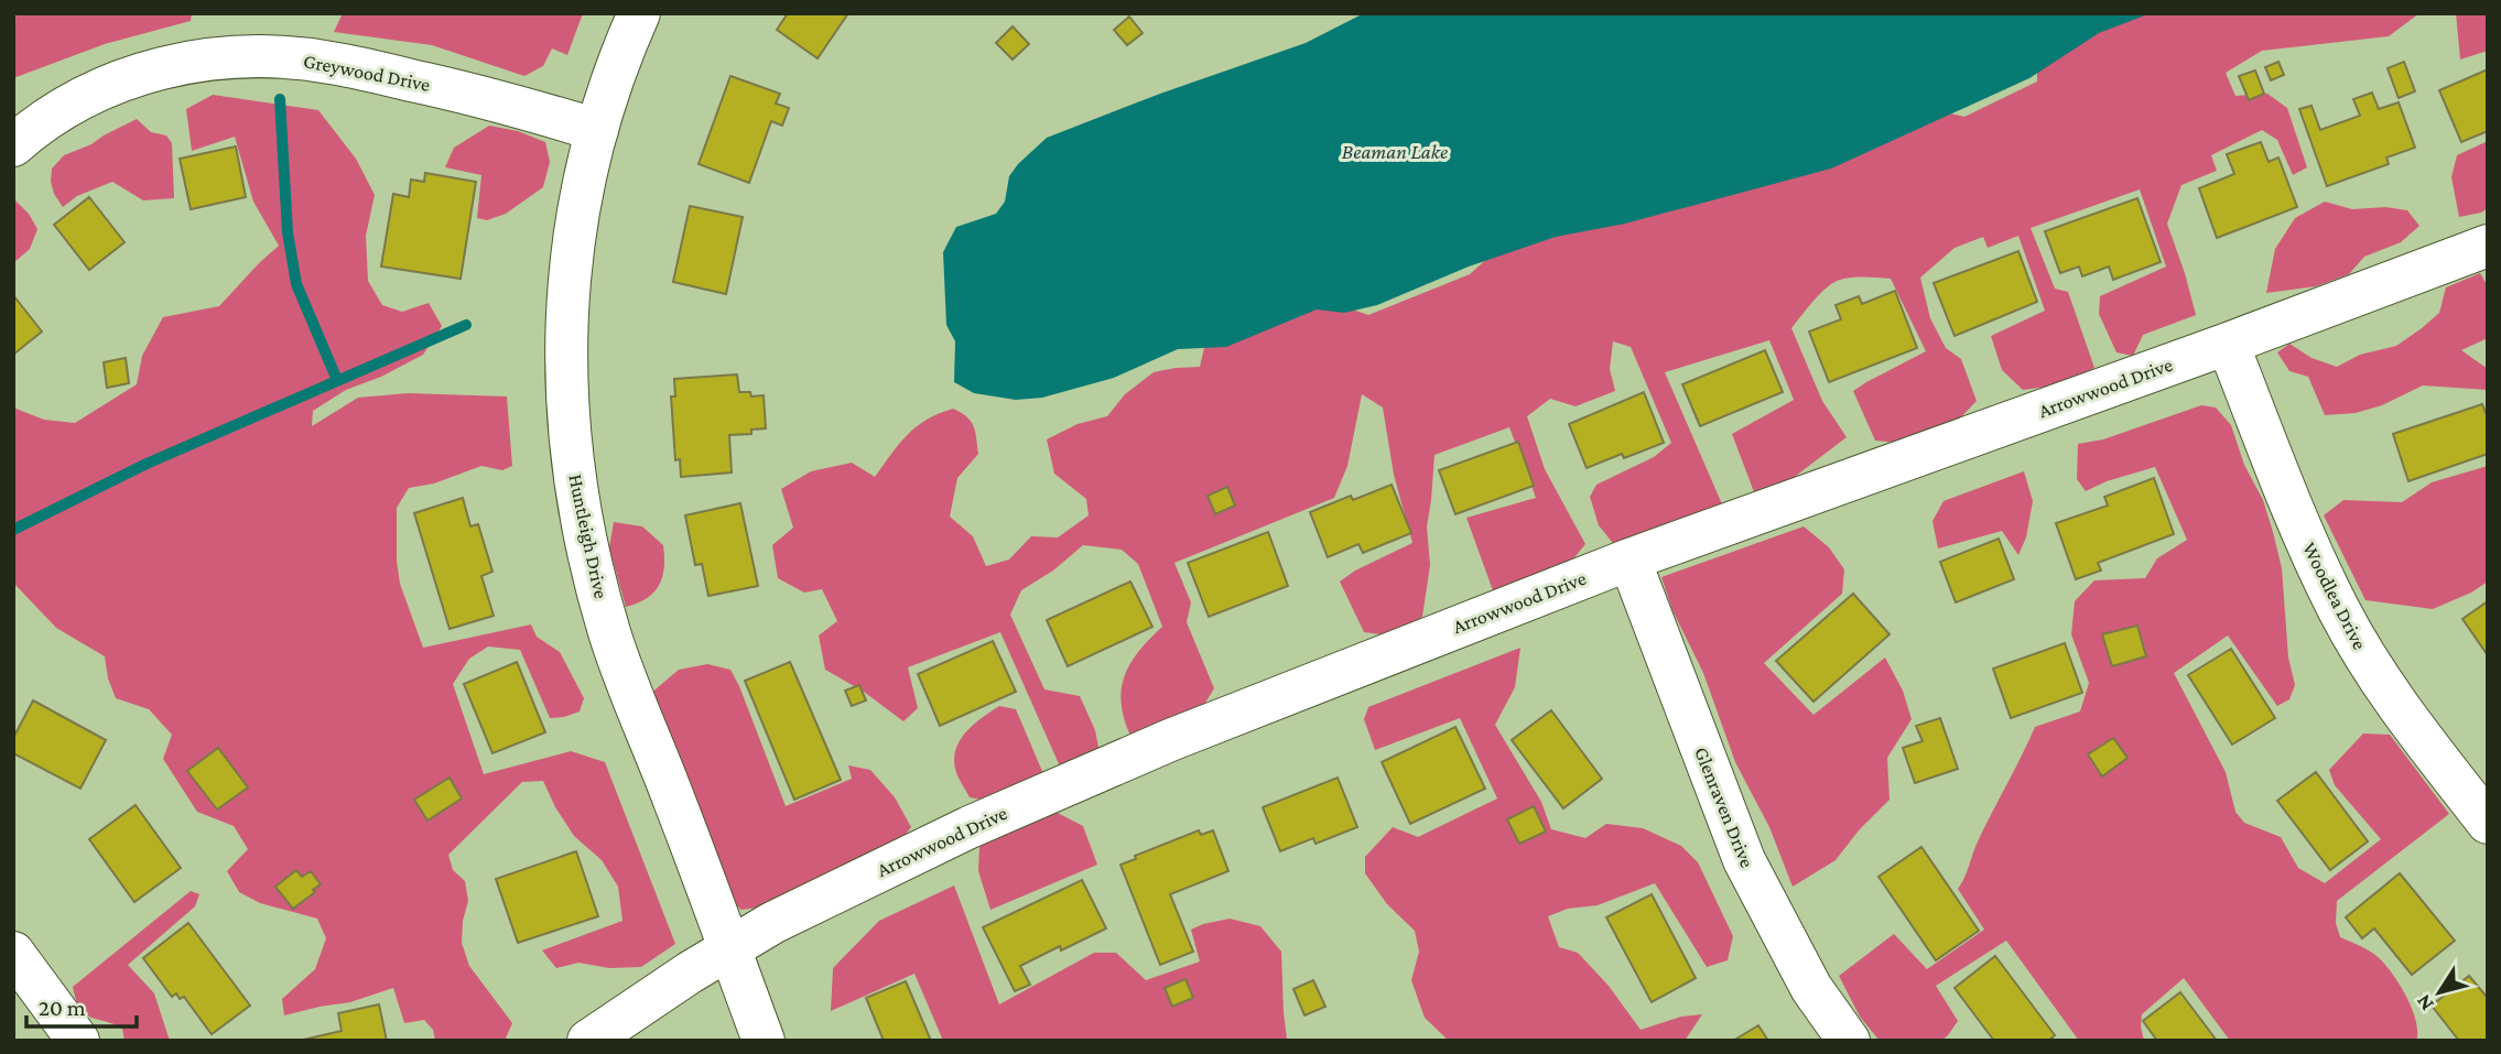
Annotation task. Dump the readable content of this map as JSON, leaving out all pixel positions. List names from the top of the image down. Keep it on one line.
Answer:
{"streets":{"street":["Greywood Drive","Arrowwood Drive","Huntleigh Drive","Woodlea Drive","Glenraven Drive"]},"crossings":[["Greywood Drive","Huntleigh Drive"],["Arrowwood Drive","Huntleigh Drive"],["Arrowwood Drive","Woodlea Drive"],["Arrowwood Drive","Glenraven Drive"]],"water":["Beaman Lake"],"scale_bar":"20 m","north":"bottom left"}
